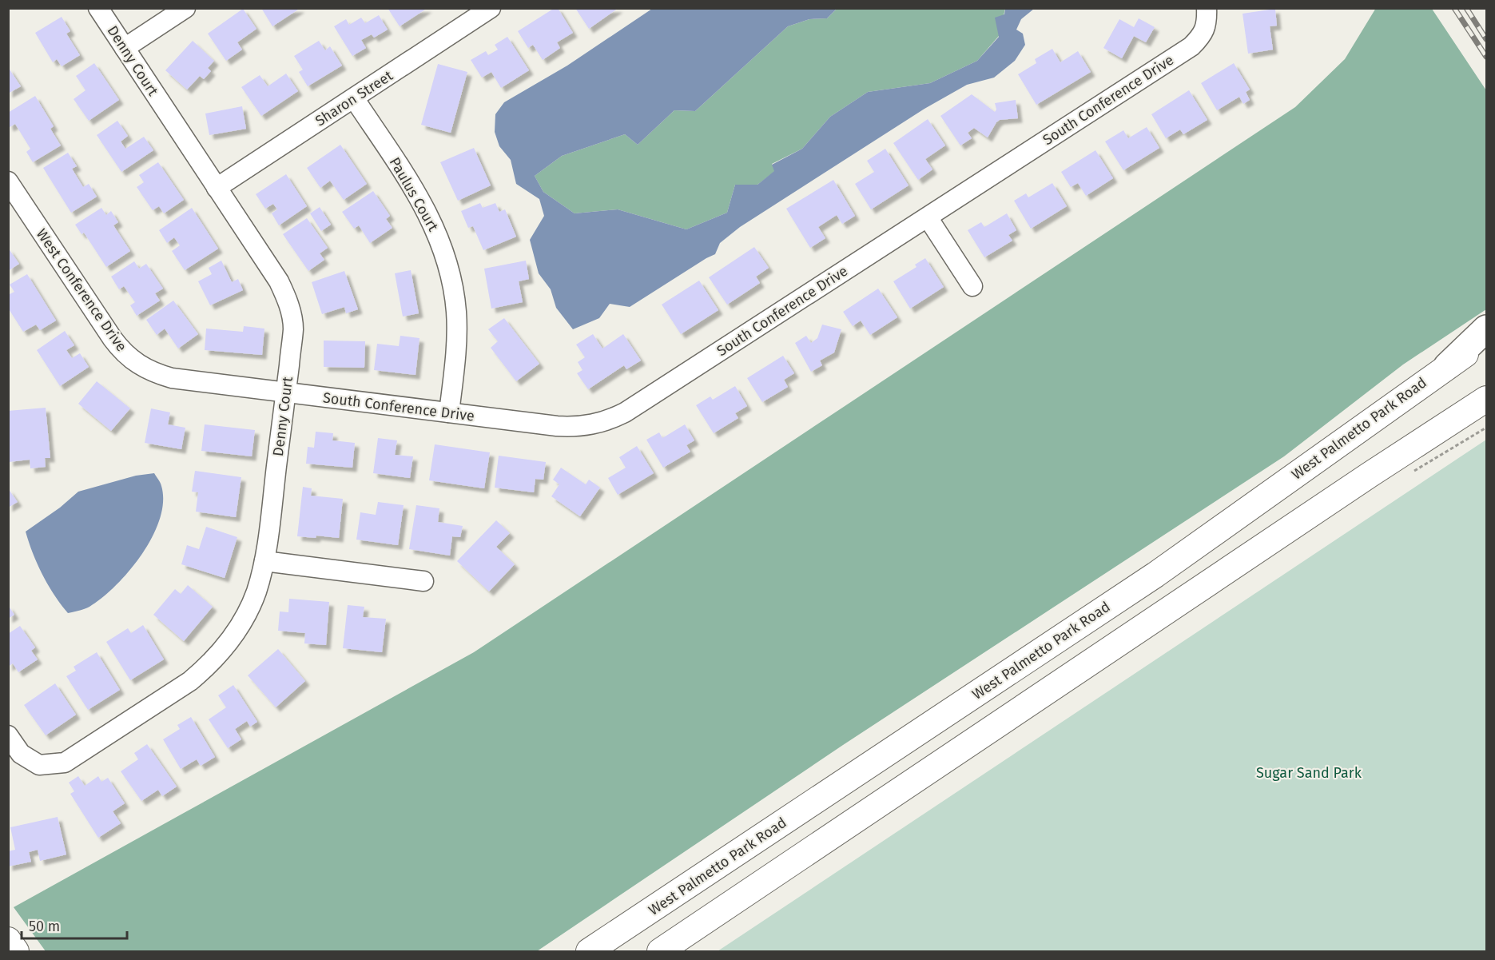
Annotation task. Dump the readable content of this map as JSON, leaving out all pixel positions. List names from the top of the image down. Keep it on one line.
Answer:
{"streets":{"main road":["West Palmetto Park Road"],"street":["Denny Court","Sharon Street","South Conference Drive","Paulus Court","West Conference Drive"]},"crossings":[["Denny Court","Sharon Street"],["Denny Court","South Conference Drive"],["Denny Court","West Conference Drive"],["Sharon Street","Paulus Court"],["South Conference Drive","Paulus Court"],["South Conference Drive","West Conference Drive"]],"parks":["Sugar Sand Park"],"scale_bar":"50 m"}
